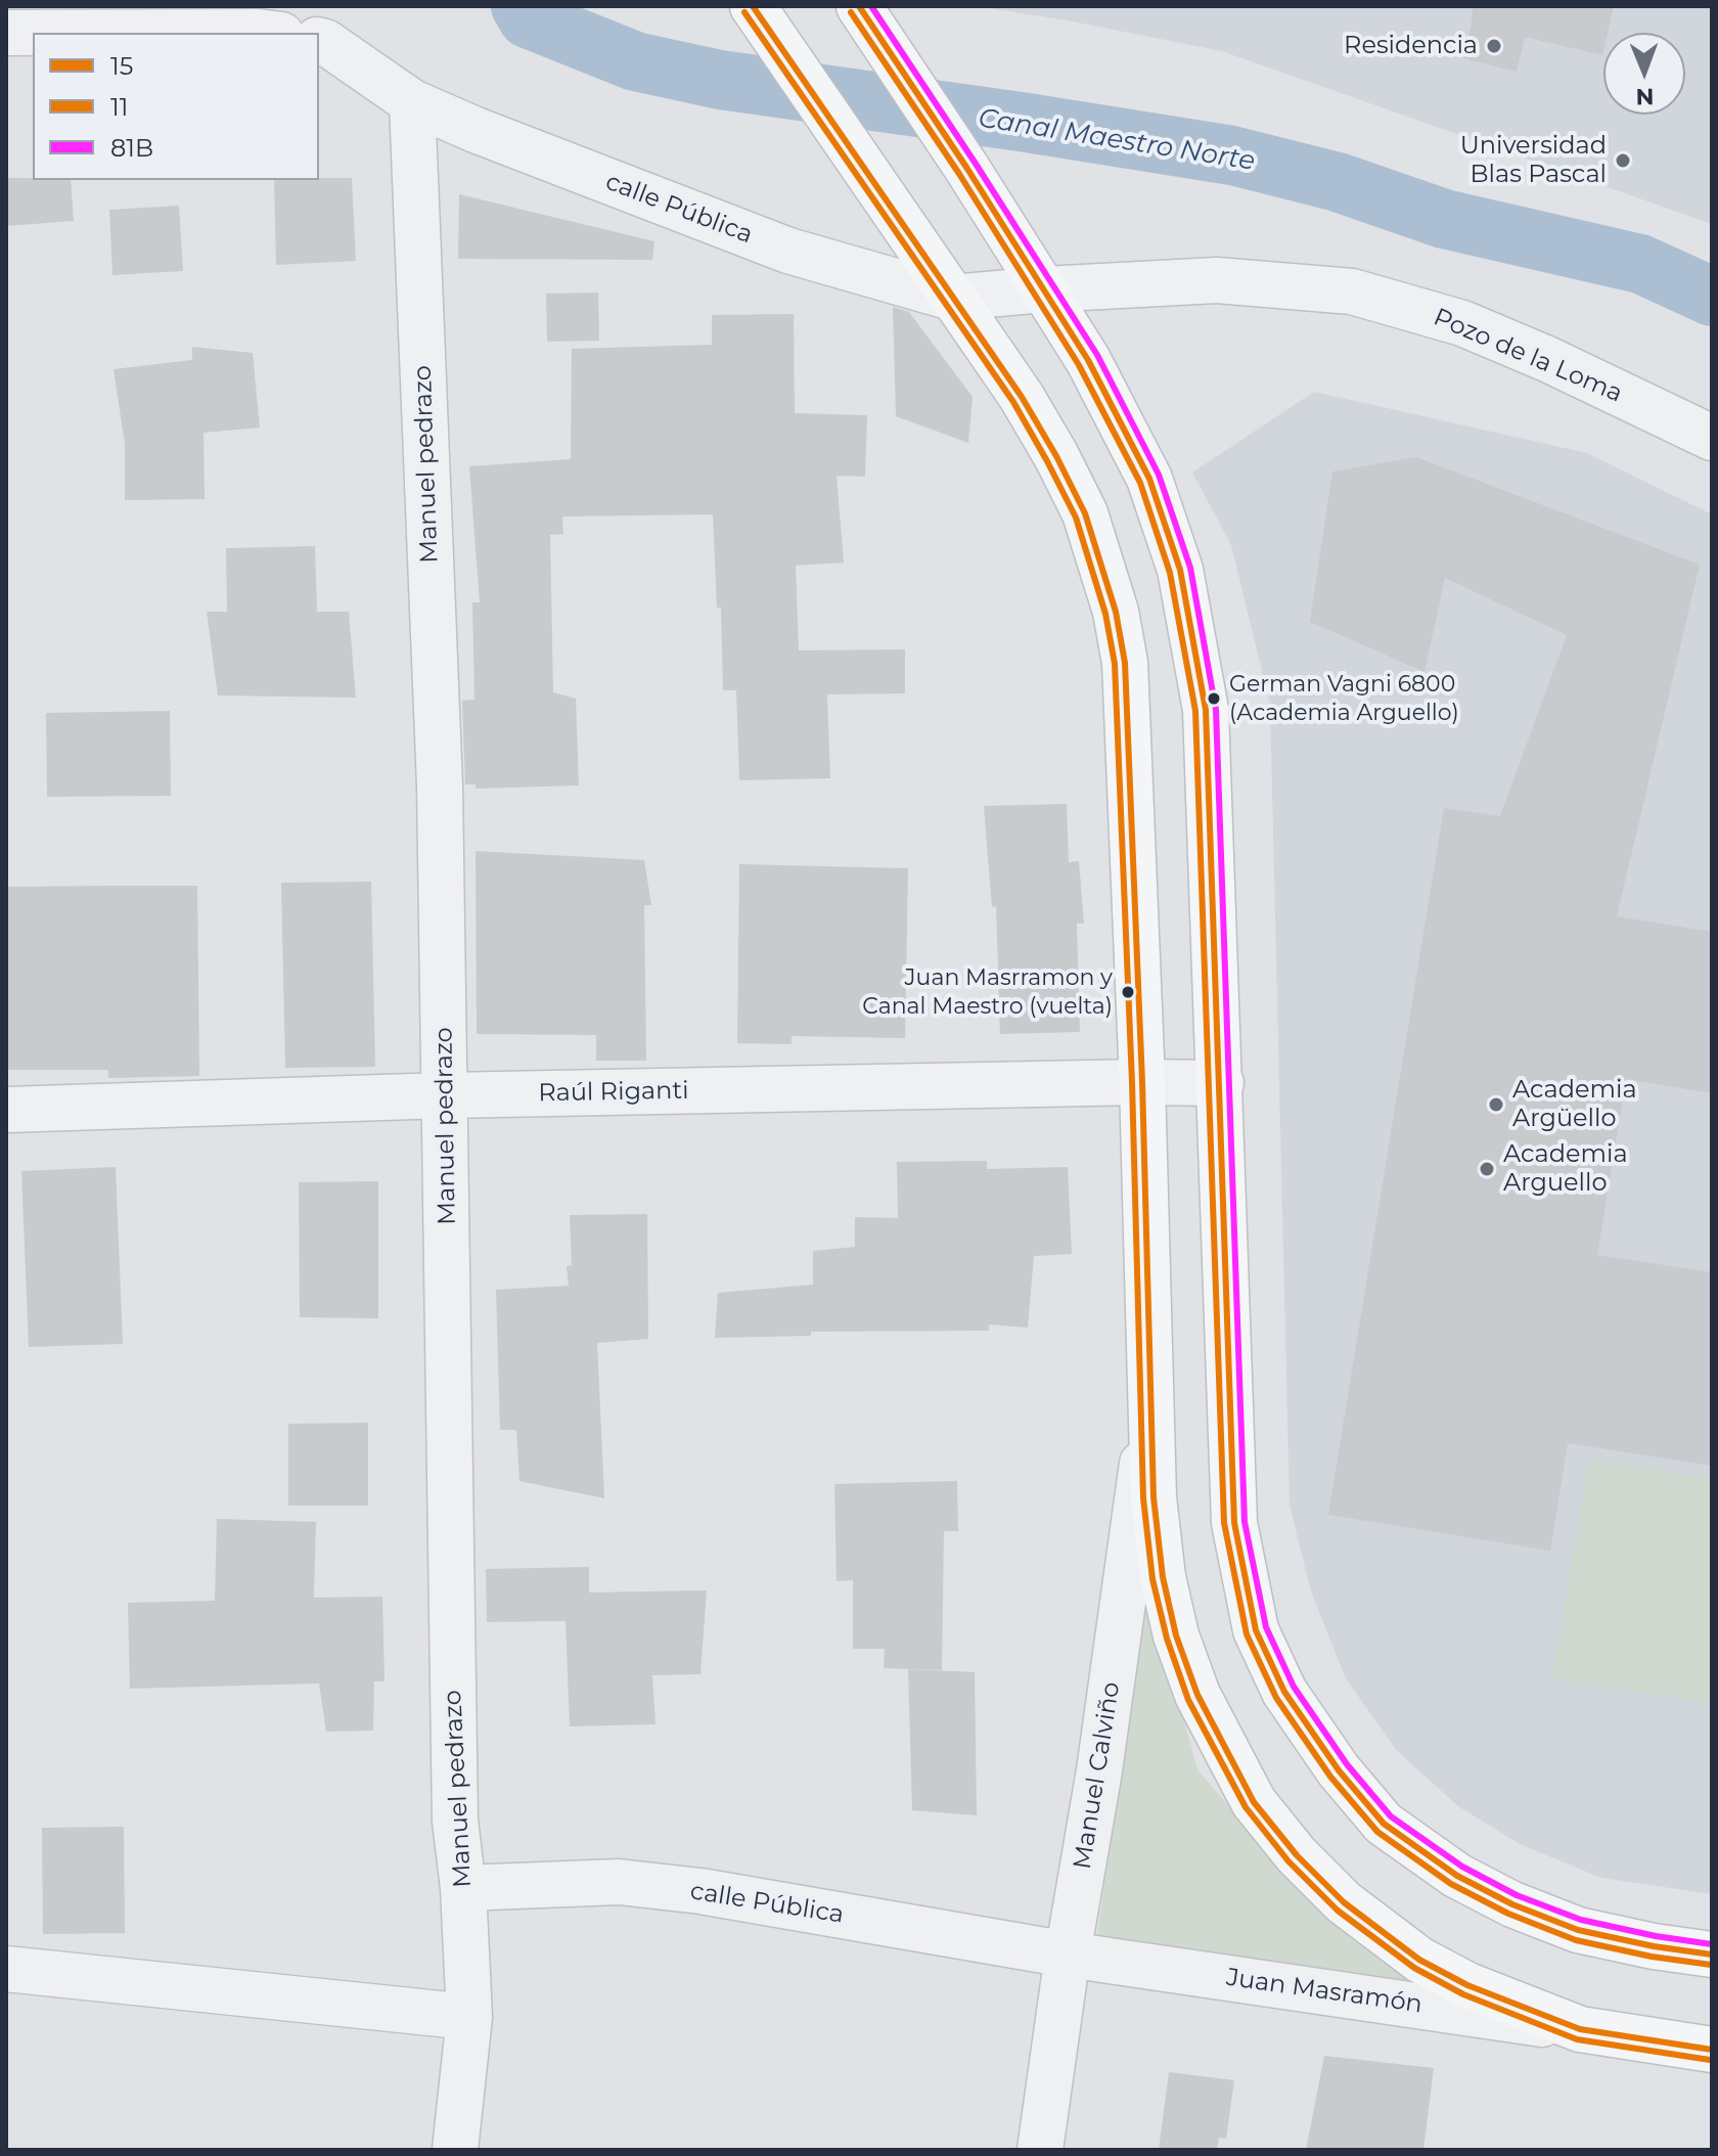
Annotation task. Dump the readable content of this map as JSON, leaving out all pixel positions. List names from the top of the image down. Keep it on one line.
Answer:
{"streets":{"street":["calle Pública","Pozo de la Loma","Manuel pedrazo","Raúl Riganti","Manuel Calviño","Juan Masramón"]},"crossings":[["calle Pública","Manuel pedrazo"],["calle Pública","Manuel Calviño"],["calle Pública","Juan Masramón"],["Manuel pedrazo","Raúl Riganti"],["Manuel Calviño","Juan Masramón"]],"water":["Canal Maestro Norte"],"places":["Residencia","Universidad Blas Pascal","German Vagni 6800 (Academia Arguello)","Juan Masrramon y Canal Maestro (vuelta)","Academia Argüello","Academia Arguello"],"lines":["transit line 15","transit line 81B","transit line 11"],"legend":["15","11","81B"],"north":"bottom"}
